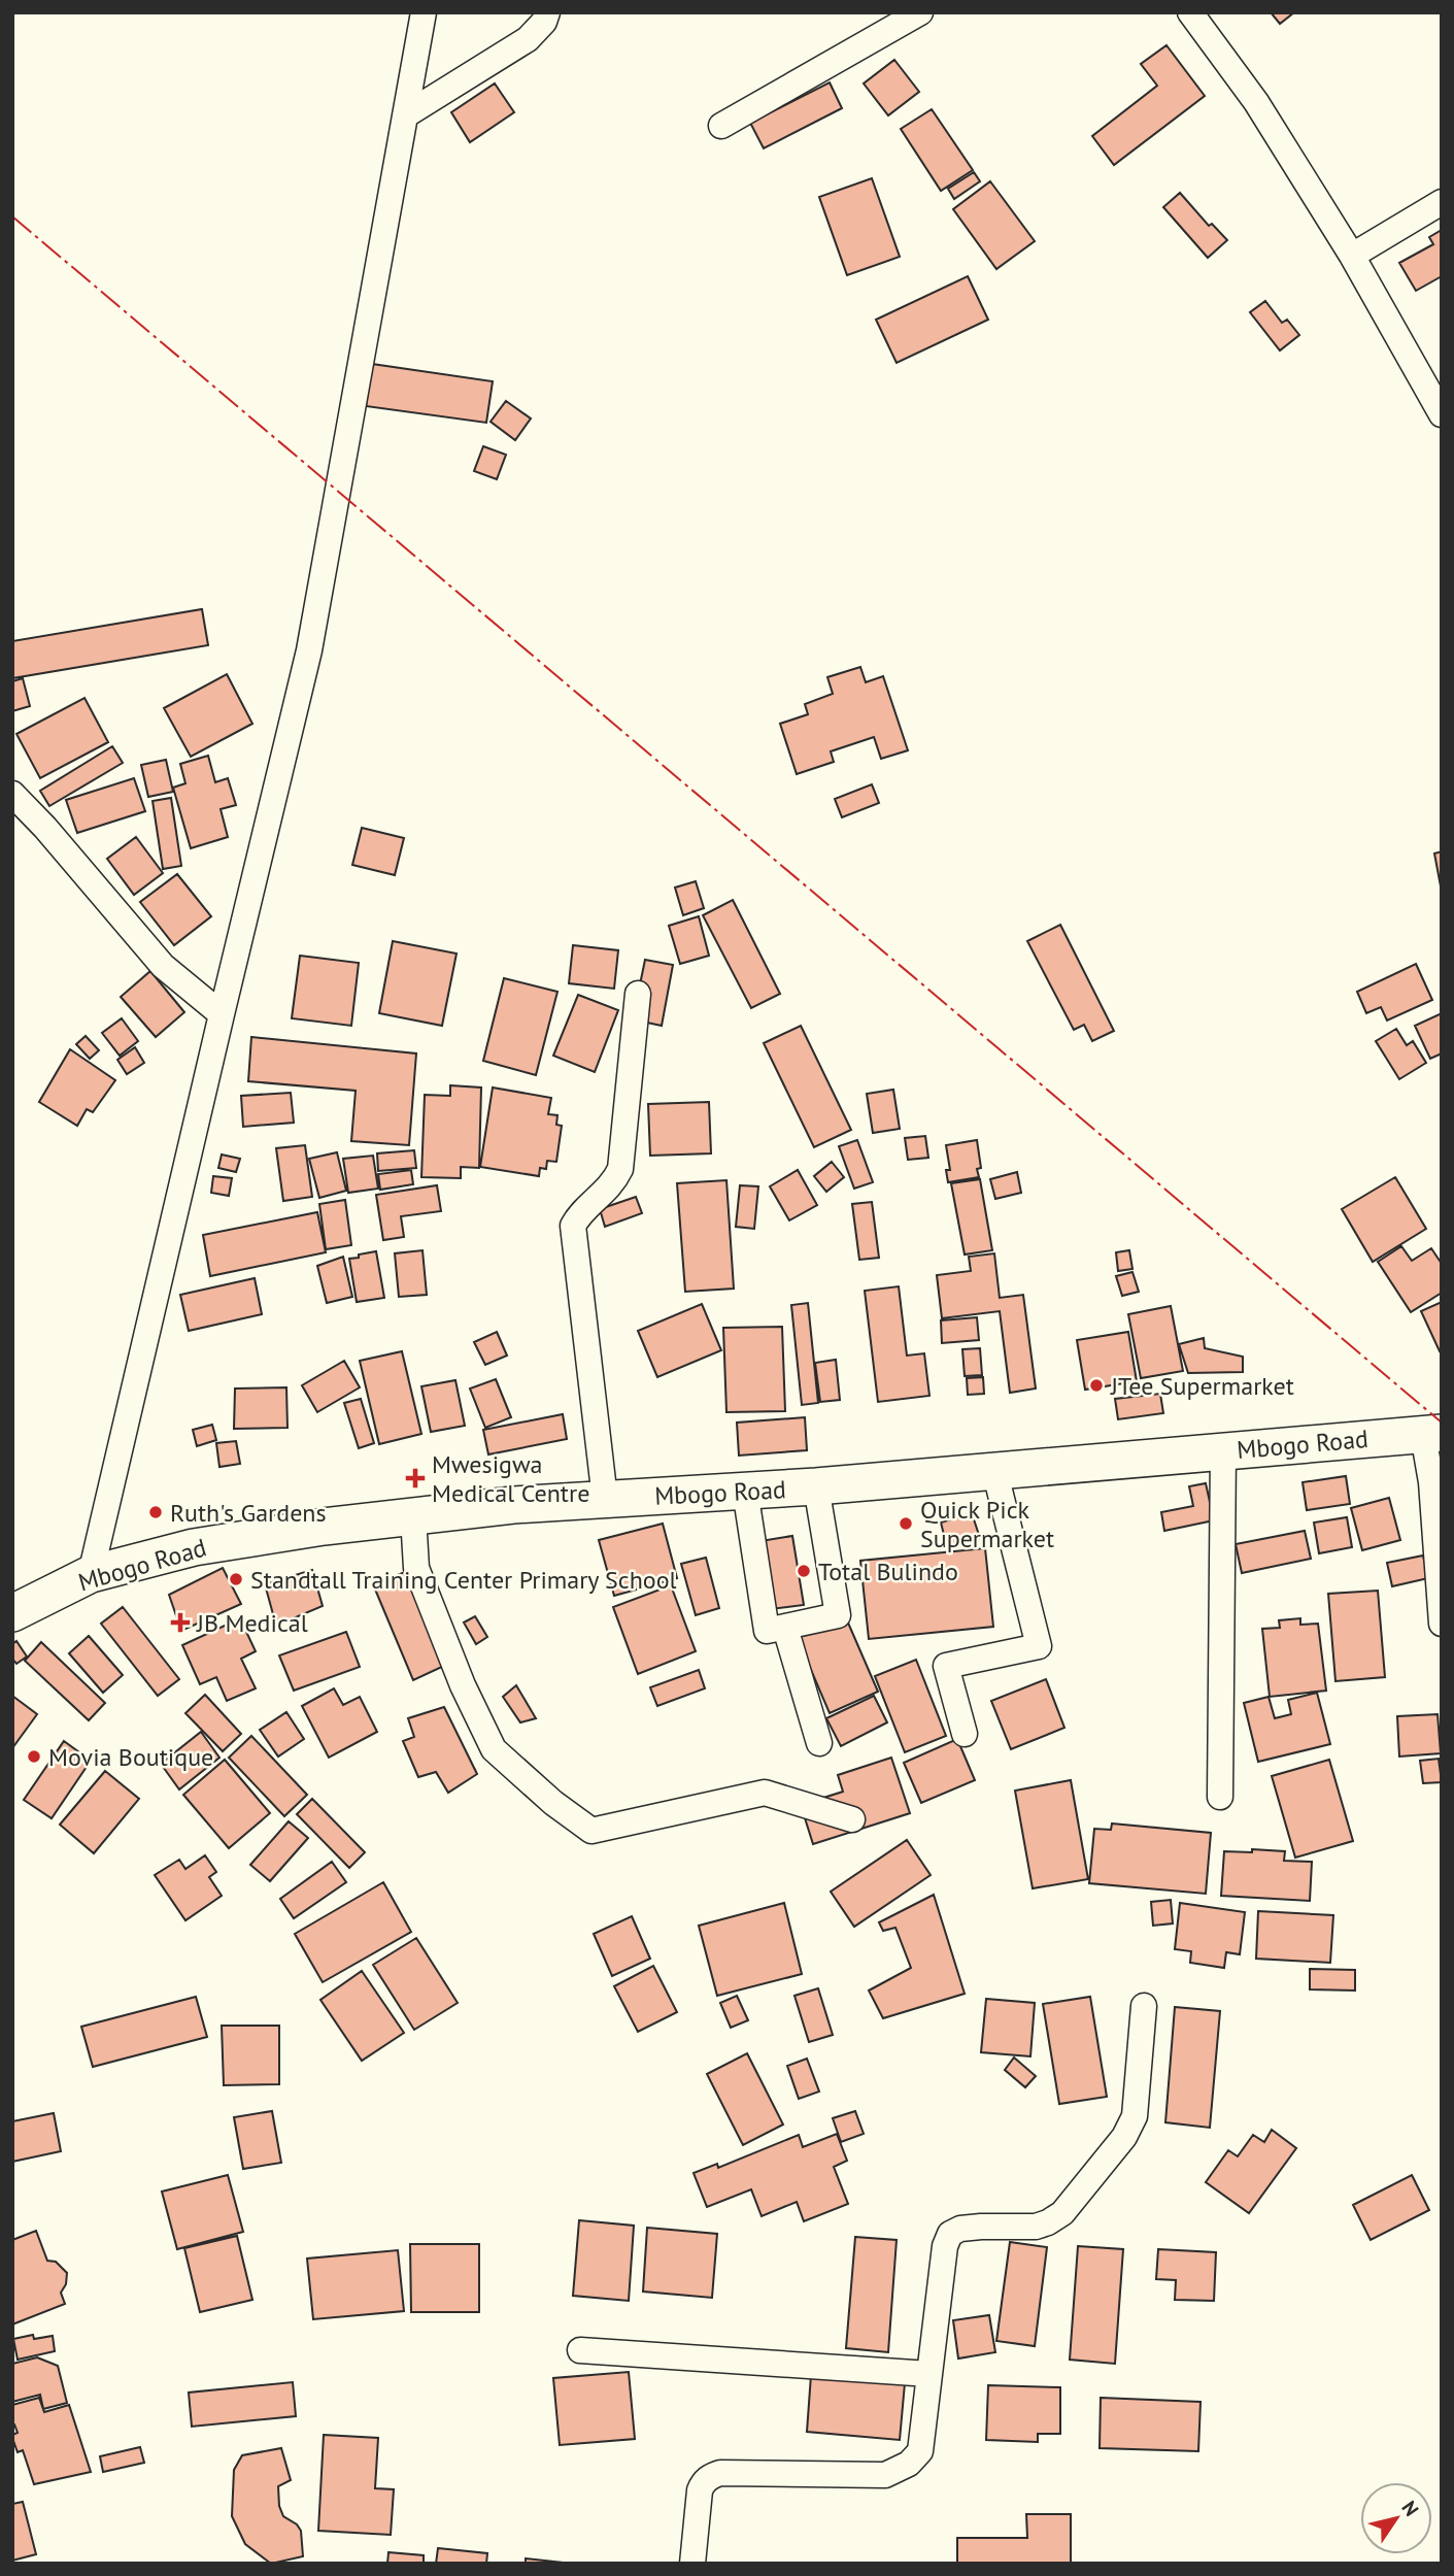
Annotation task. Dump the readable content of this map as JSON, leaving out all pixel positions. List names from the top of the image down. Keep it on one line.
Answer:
{"streets":{"main road":["Mbogo Road"]},"places":{"other":["JTee Supermarket","Ruth's Gardens","Quick Pick Supermarket","Total Bulindo","Standtall Training Center Primary School","Movia Boutique"],"health":["Mwesigwa Medical Centre","JB Medical"]},"north":"top right"}
